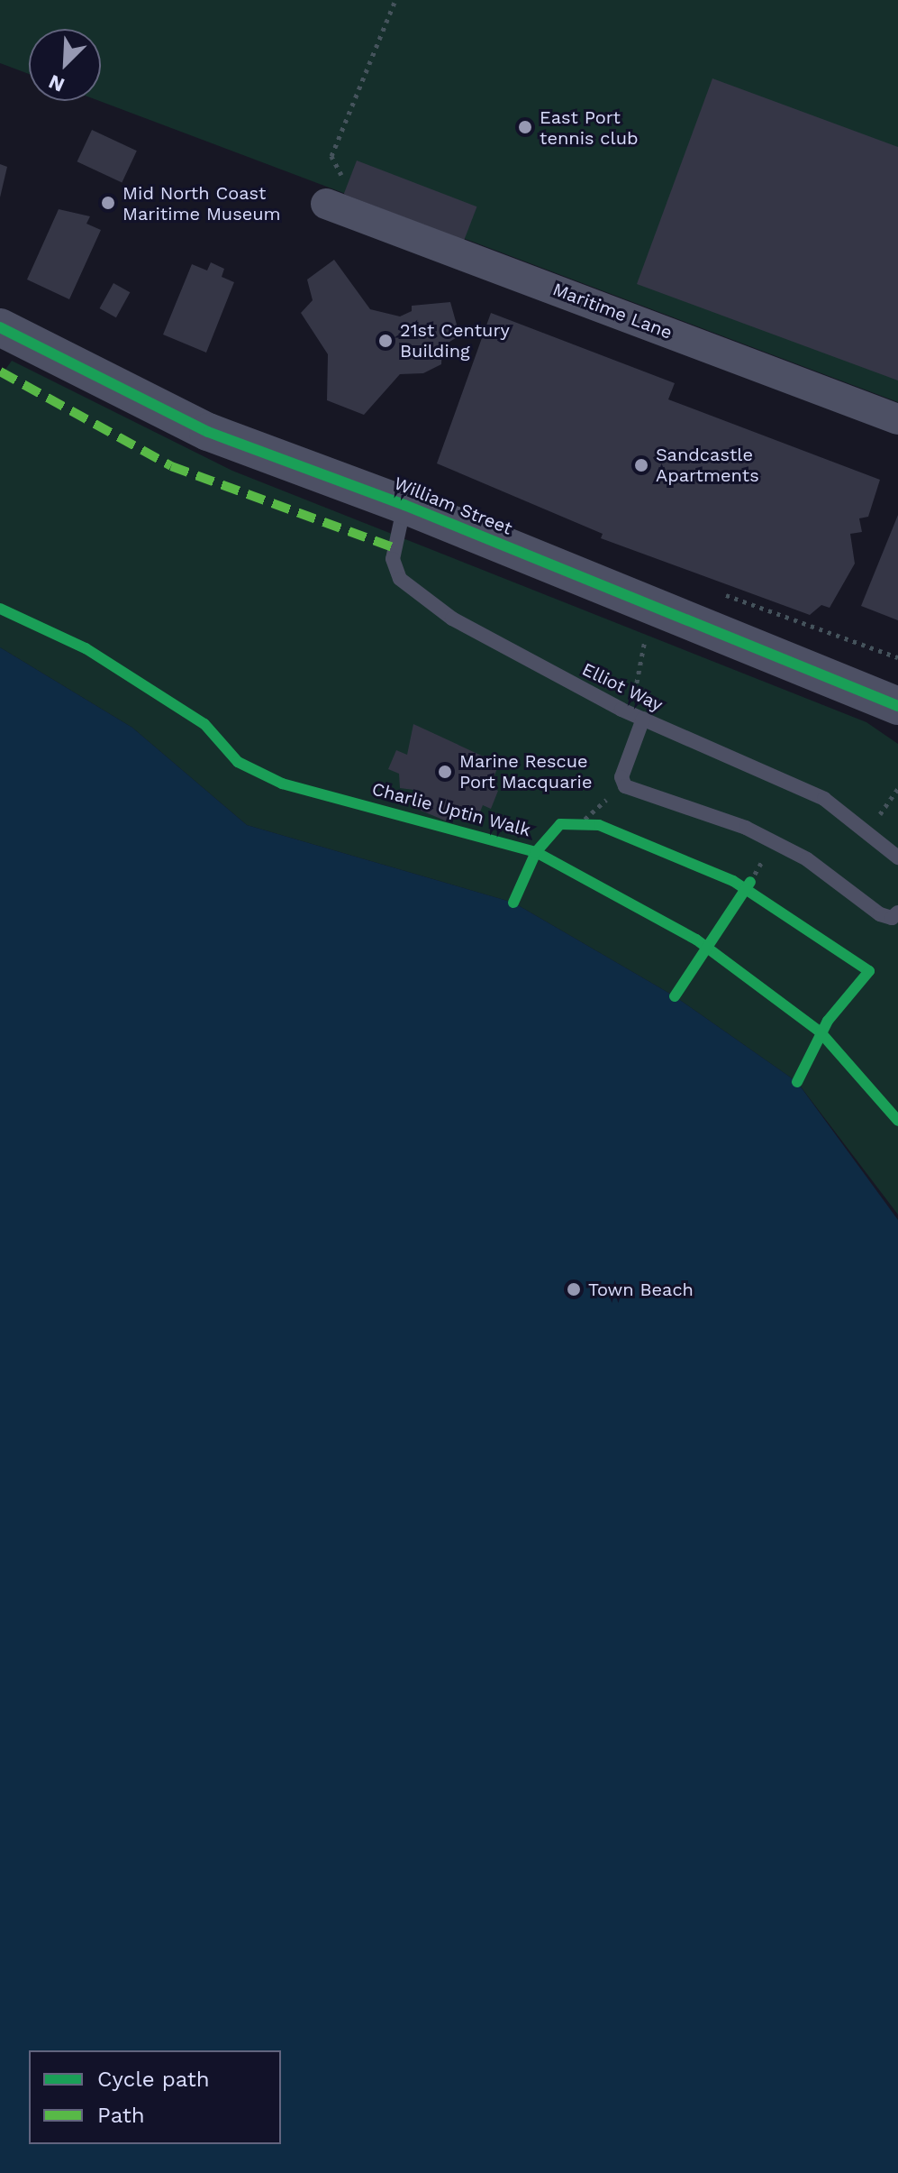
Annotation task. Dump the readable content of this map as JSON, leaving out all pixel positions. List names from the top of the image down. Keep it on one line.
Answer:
{"streets":{"street":["Maritime Lane","William Street"],"lane":["Elliot Way"],"cycle path":["Charlie Uptin Walk"]},"crossings":[["William Street","Elliot Way"]],"places":["East Port tennis club","Mid North Coast Maritime Museum","21st Century Building","Sandcastle Apartments","Marine Rescue Port Macquarie","Town Beach"],"legend":["Cycle path","Path"],"north":"bottom left"}
